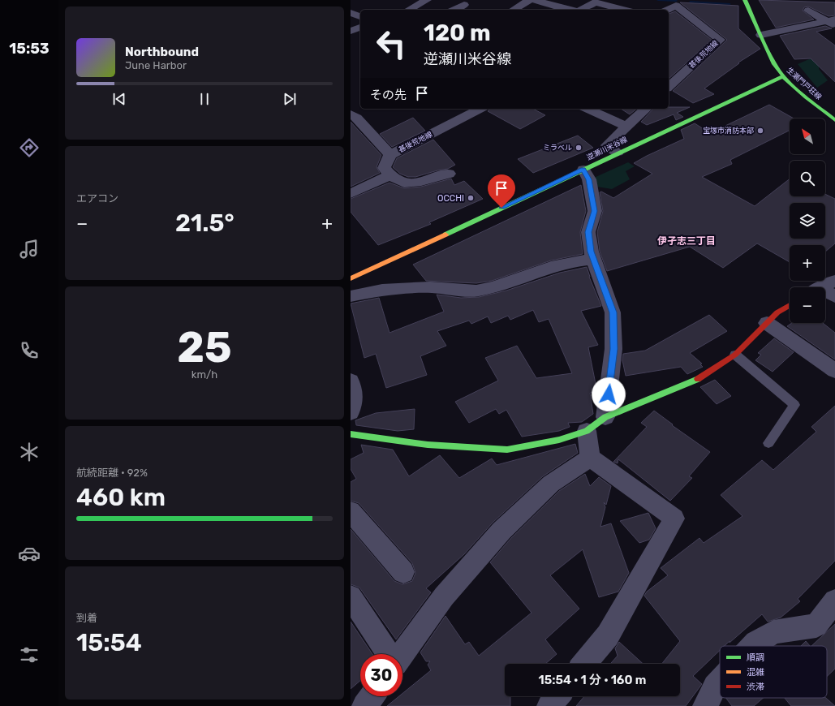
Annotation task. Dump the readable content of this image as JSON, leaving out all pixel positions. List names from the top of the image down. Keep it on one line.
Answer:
{"streets":{"street":["甚後荒地線","生瀬門戸荘線","逆瀬川米谷線"]},"crossings":[["生瀬門戸荘線","逆瀬川米谷線"]],"districts":["伊孑志三丁目"],"places":["宝塚市消防本部","ミラベル","OCCHI"],"legend":["順調","混雑","渋滞"],"north":"top left","page":{"tabs":"15:53","turn":["120 m","逆瀬川米谷線"],"song":["Northbound","June Harbor"],"then":"その先","map_buttons":["+","−"],"tile":["エアコン",["25","km/h"],["航続距離 · 92%","460 km"],["到着","15:54"]],"heat":["−","21.5°","+"],"limit":"30","trip":"15:54 · 1 分 · 160 m"}}
